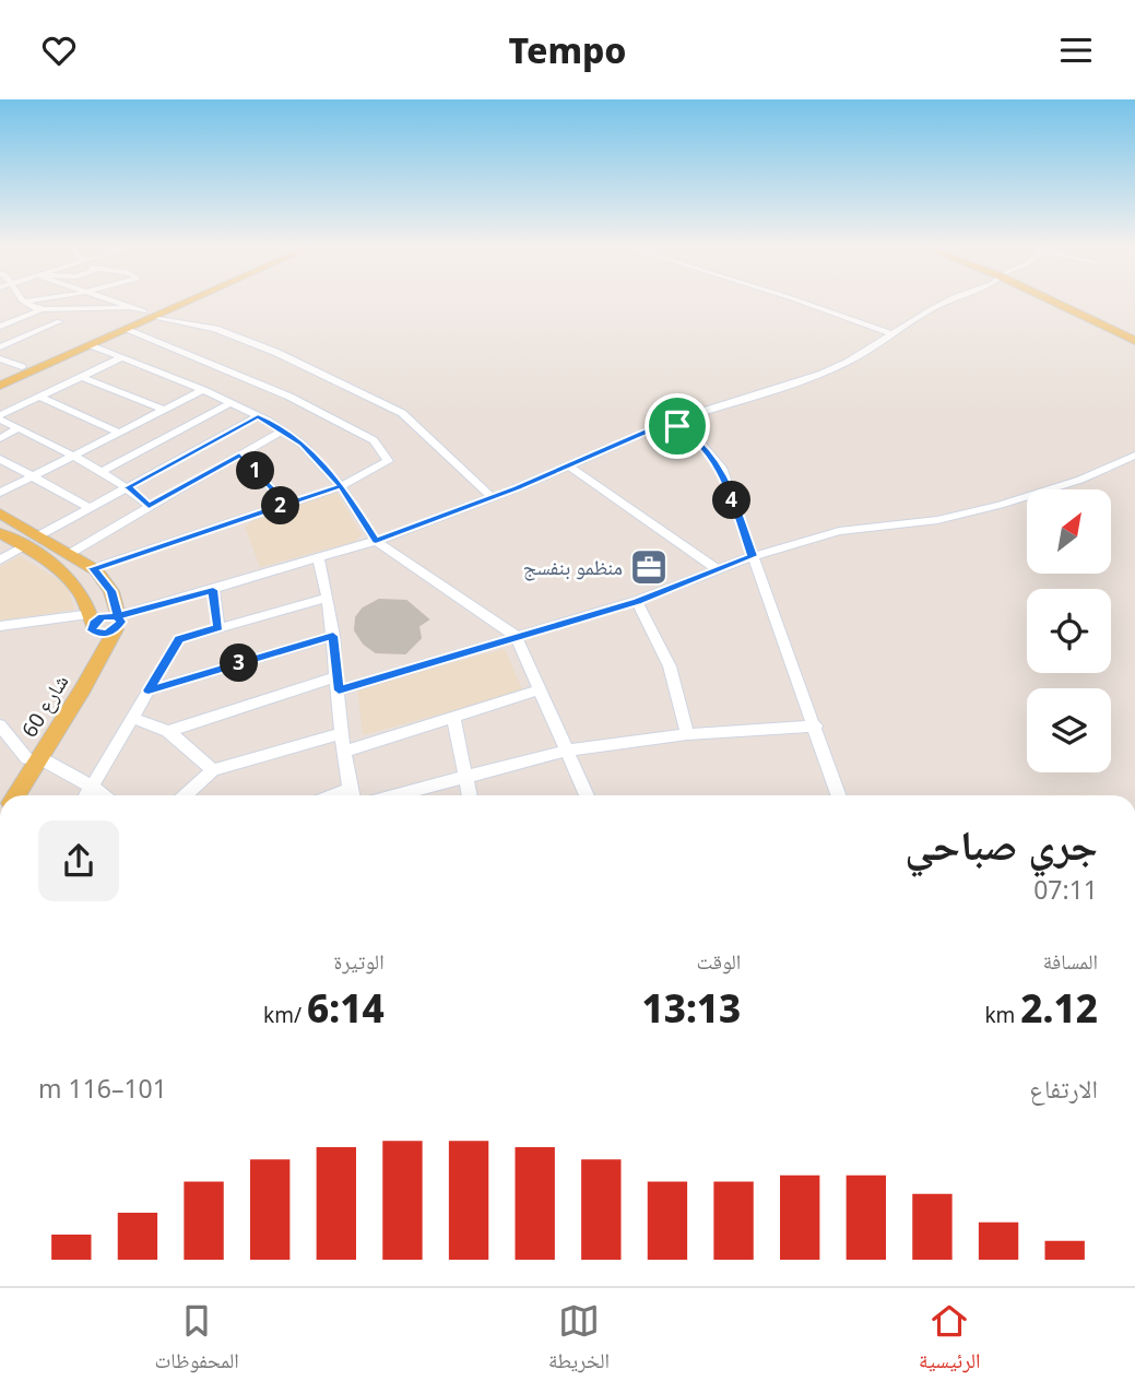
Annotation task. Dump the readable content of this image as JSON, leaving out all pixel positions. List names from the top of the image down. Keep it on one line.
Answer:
{"streets":{"main road":["شارع 60"]},"places":{"office":["منظمو بنفسج"]},"north":"top right","page":{"header":"Tempo","pins":["1","4","2","3"],"heading":["جري صباحي","07:11"],"stats":[["المسافة","2.12 km"],["الوقت","13:13"],["الوتيرة","6:14 /km"]],"chart":["الارتفاع","101–116 m"],"tabs":["الرئيسية","الخريطة","المحفوظات"]}}
